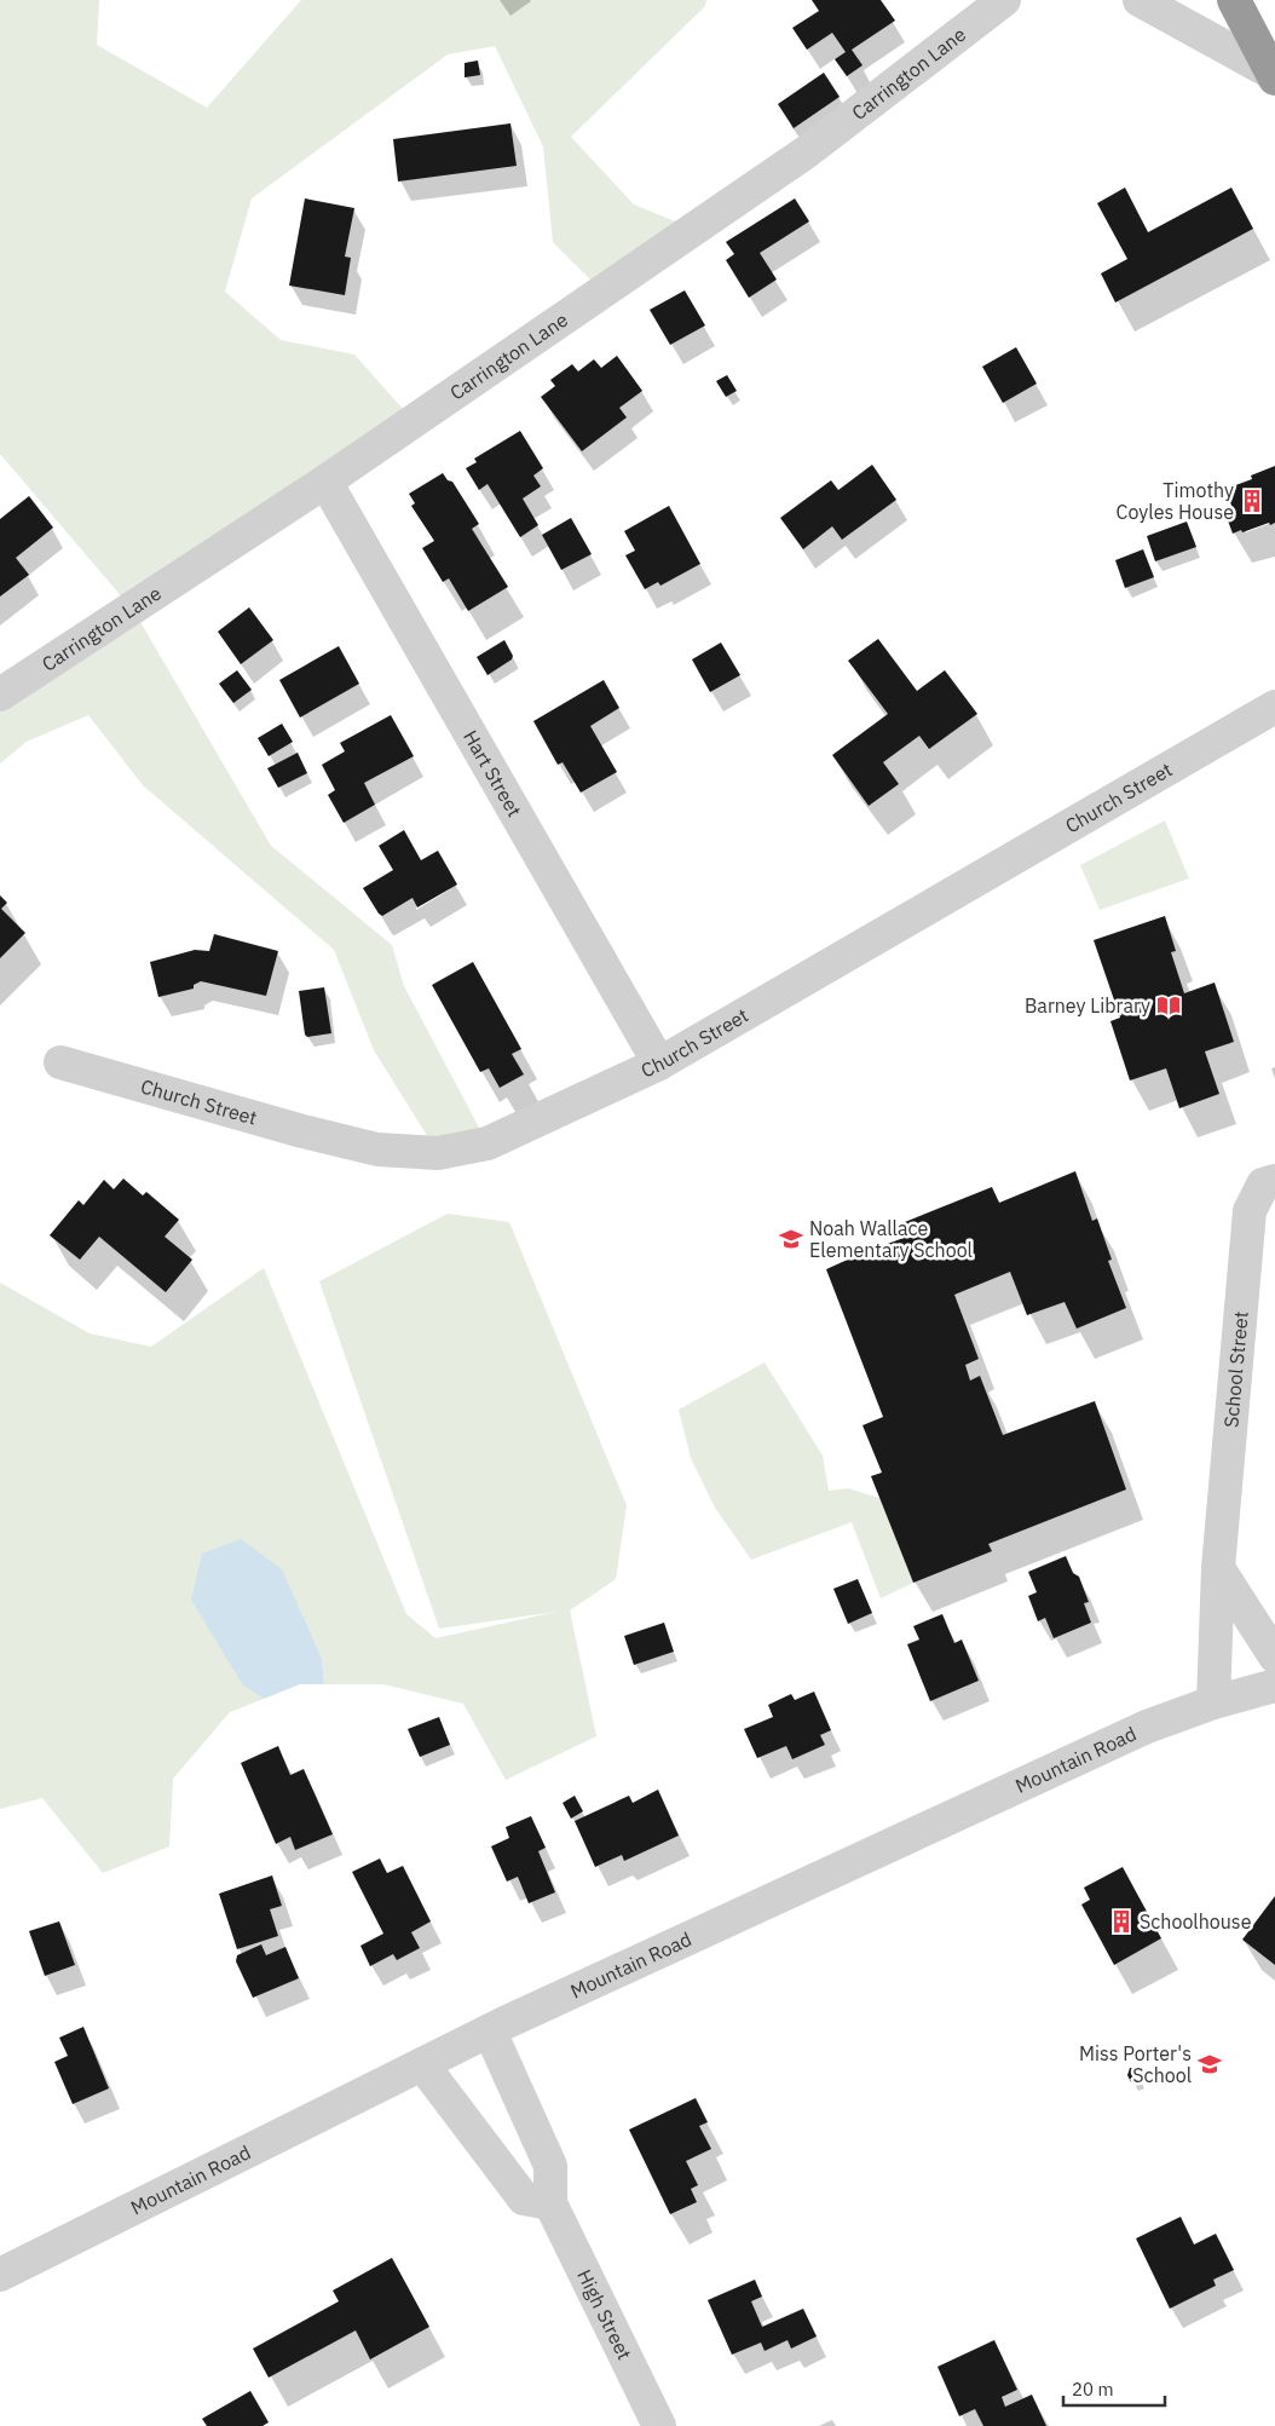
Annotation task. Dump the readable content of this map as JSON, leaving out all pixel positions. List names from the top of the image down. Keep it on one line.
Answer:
{"streets":{"street":["Carrington Lane","Hart Street","Church Street","School Street","Mountain Road","High Street"]},"crossings":[["Carrington Lane","Hart Street"],["Hart Street","Church Street"],["School Street","Mountain Road"],["Mountain Road","High Street"]],"places":{"building":["Timothy Coyles House","Schoolhouse"],"library":["Barney Library"],"school or university":["Noah Wallace Elementary School","Miss Porter's School"]},"scale_bar":"20 m"}
